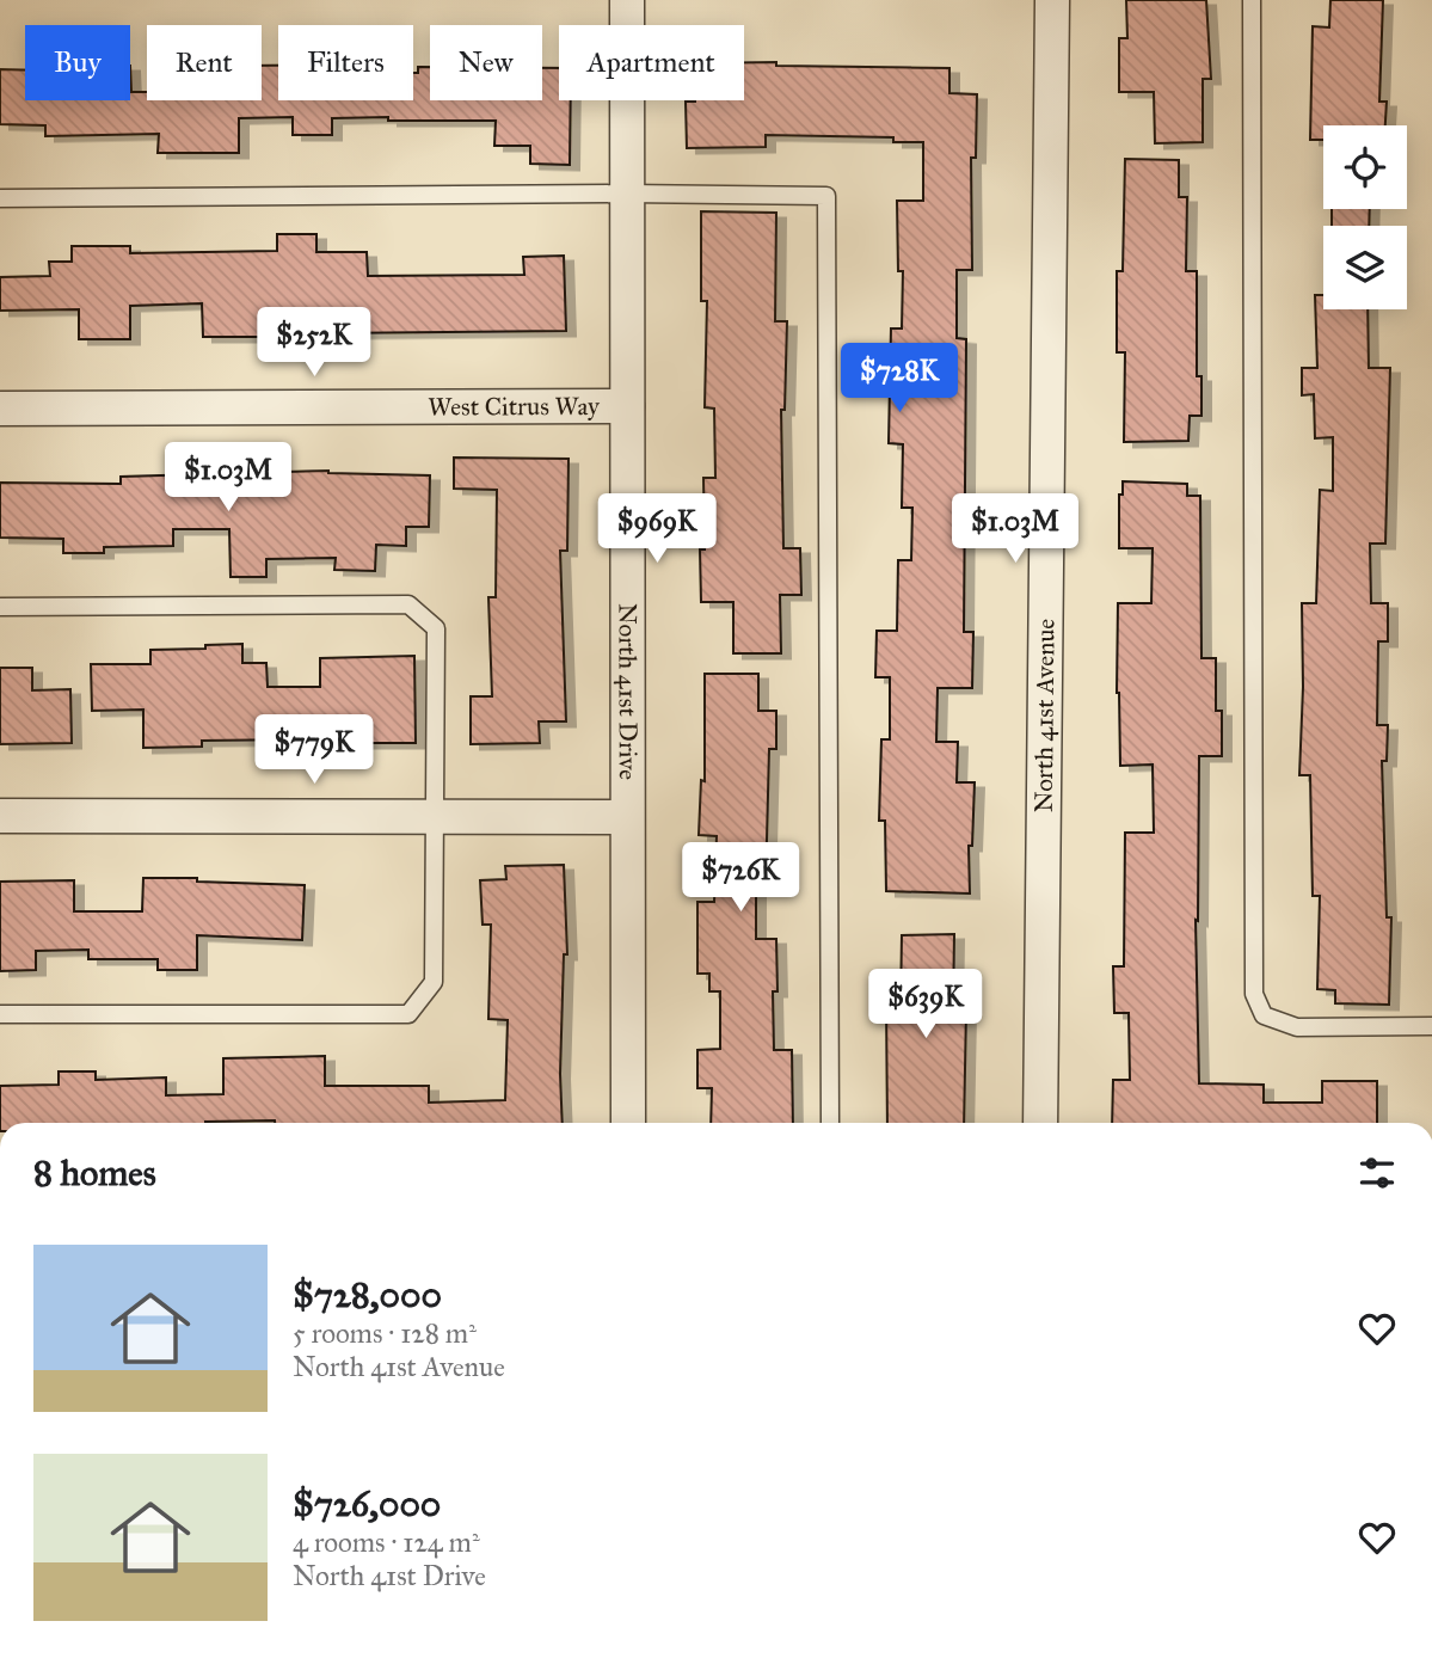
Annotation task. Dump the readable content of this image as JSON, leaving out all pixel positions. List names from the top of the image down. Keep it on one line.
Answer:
{"streets":{"street":["West Citrus Way","North 41st Drive","North 41st Avenue"]},"crossings":[["West Citrus Way","North 41st Drive"]],"page":{"chip":["Buy","Rent","Filters","New","Apartment"],"price":["$252K","$728K","$1.03M","$969K","$1.03M","$779K","$726K","$639K"],"heading":"8 homes","list":[{"name":"$728,000","note":"5 rooms · 128 m² · North 41st Avenue"},{"name":"$726,000","note":"4 rooms · 124 m² · North 41st Drive"}]}}
